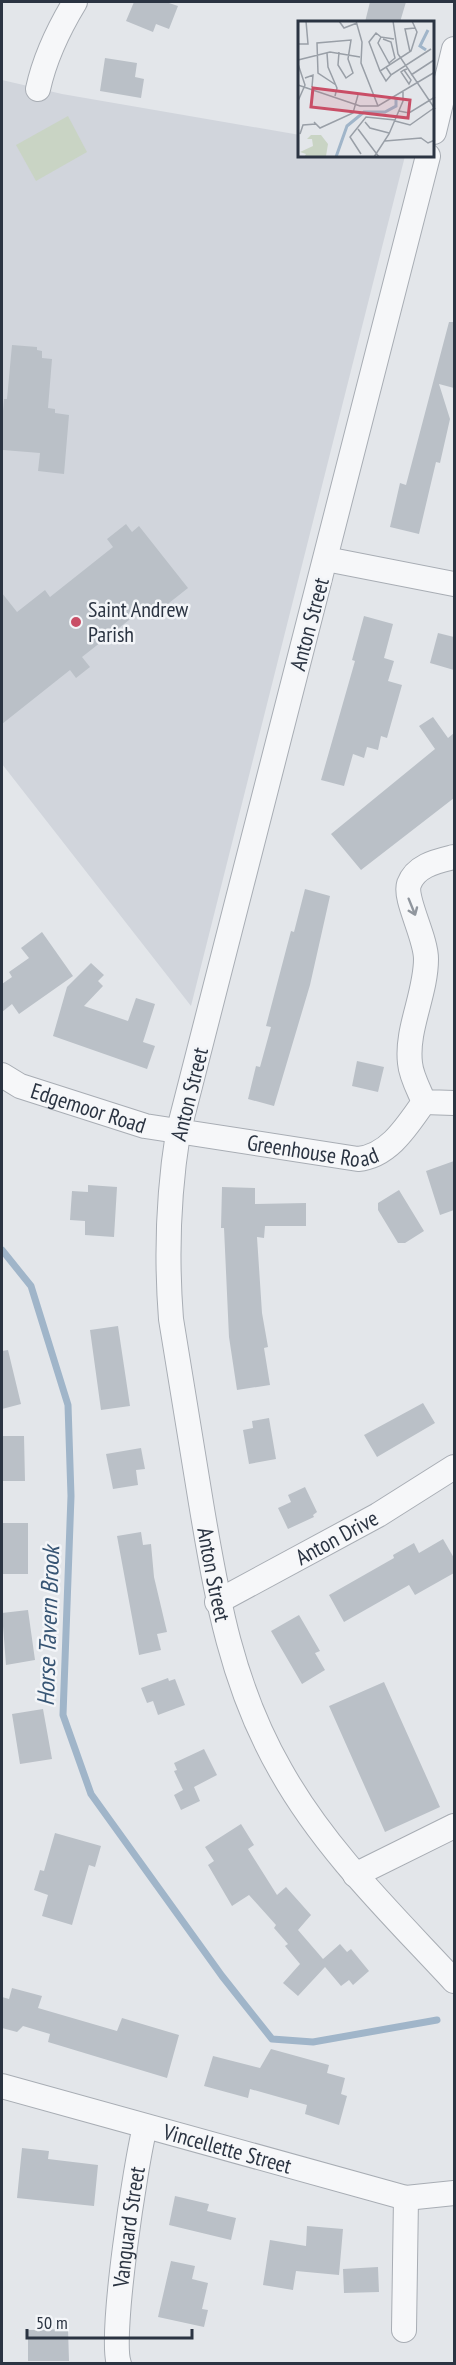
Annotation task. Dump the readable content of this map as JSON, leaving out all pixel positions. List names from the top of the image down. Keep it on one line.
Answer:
{"streets":{"street":["Anton Street","Edgemoor Road","Greenhouse Road","Anton Drive","Vincellette Street","Vanguard Street"]},"crossings":[["Anton Street","Edgemoor Road"],["Anton Street","Greenhouse Road"],["Anton Street","Anton Drive"],["Edgemoor Road","Greenhouse Road"],["Vincellette Street","Vanguard Street"]],"water":["Horse Tavern Brook"],"places":["Saint Andrew Parish"],"scale_bar":"50 m"}
